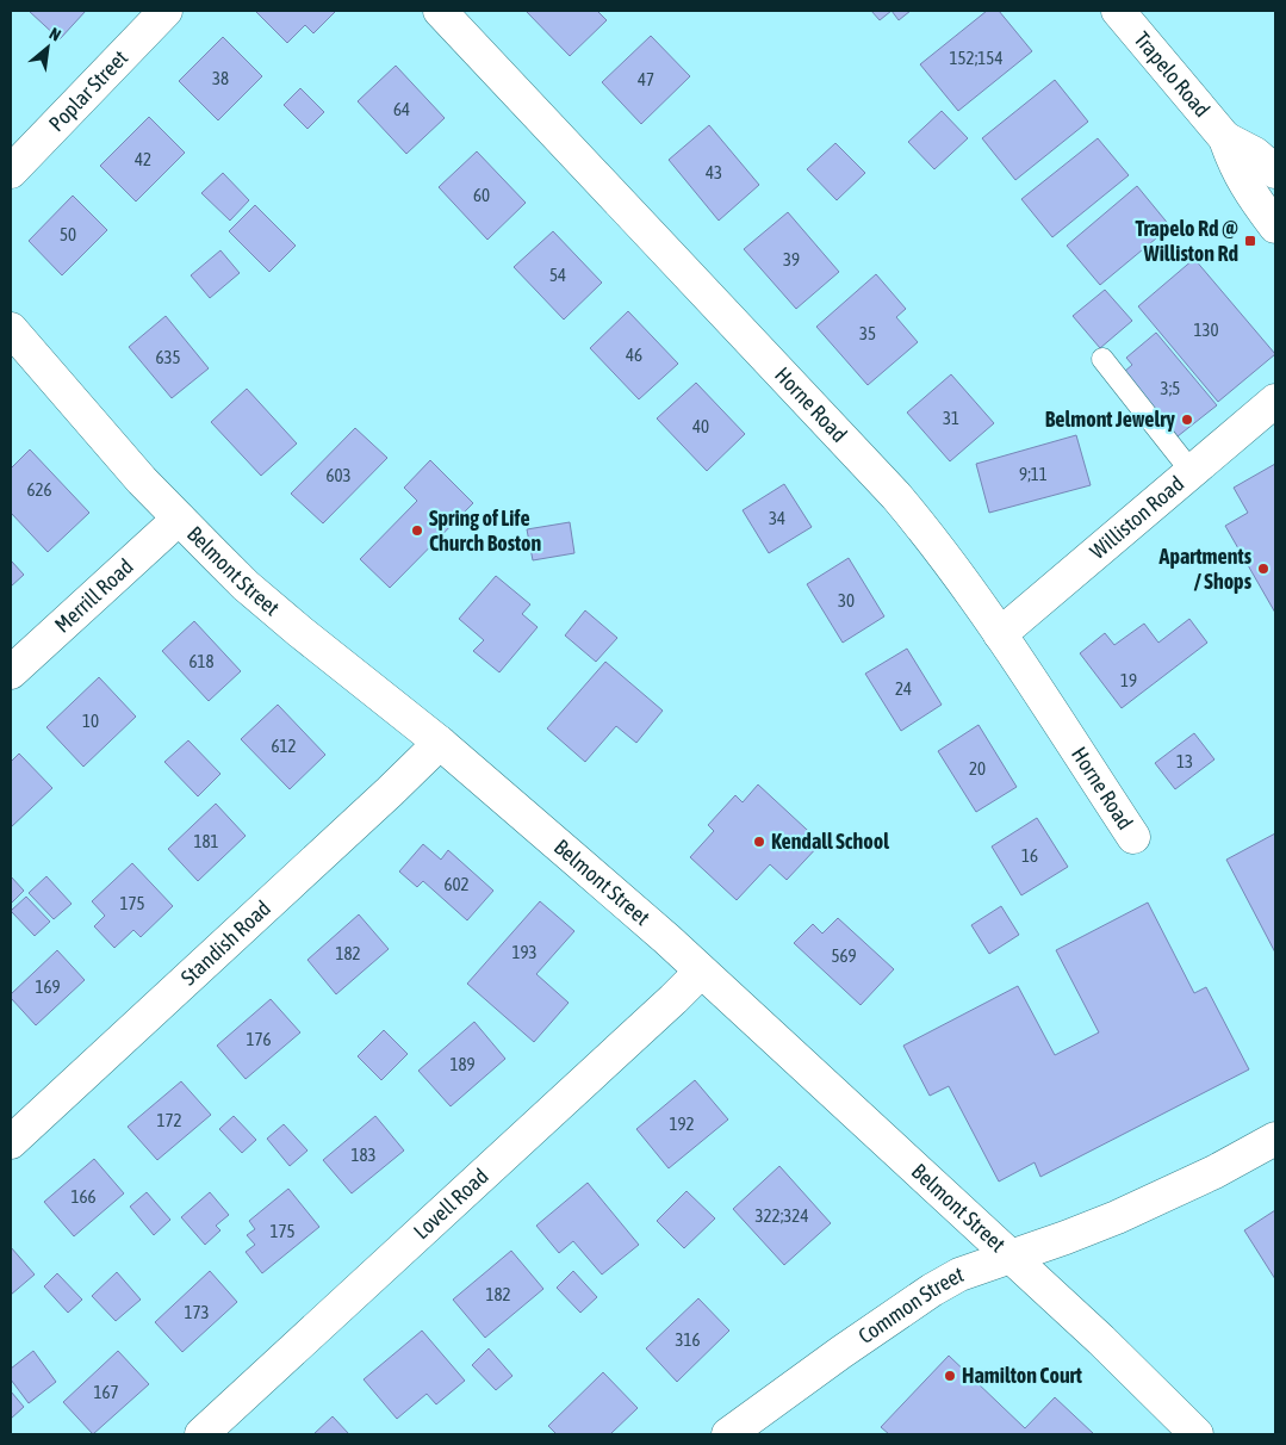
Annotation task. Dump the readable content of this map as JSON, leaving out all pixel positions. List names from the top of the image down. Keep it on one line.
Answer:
{"streets":{"street":["Trapelo Road","Poplar Street","Horne Road","Williston Road","Belmont Street","Merrill Road","Standish Road","Lovell Road","Common Street"]},"crossings":[["Horne Road","Williston Road"],["Belmont Street","Merrill Road"],["Belmont Street","Standish Road"],["Belmont Street","Lovell Road"],["Belmont Street","Common Street"]],"places":{"transit":["Trapelo Rd @ Williston Rd"],"other":["Belmont Jewelry","Spring of Life Church Boston","Apartments / Shops","Kendall School","Hamilton Court"]},"house_numbers":["152;154","38","47","64","42","43","60","50","39","54","130","35","46","635","3;5","31","40","9;11","603","626","34","30","618","19","24","10","612","13","20","181","16","602","175","193","182","569","169","176","189","172","192","183","166","322;324","175","182","173","316","167"],"north":"top right"}
